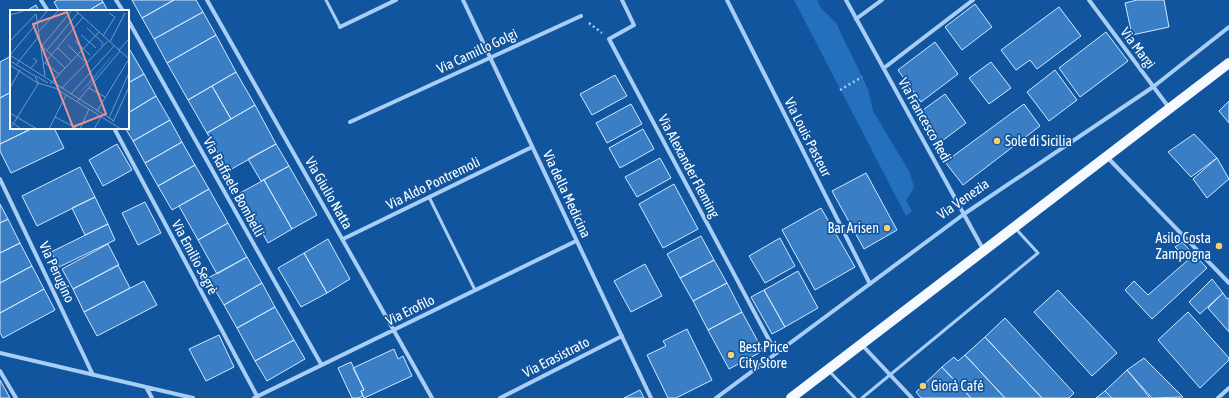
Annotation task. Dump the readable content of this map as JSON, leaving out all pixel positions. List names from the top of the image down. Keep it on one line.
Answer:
{"streets":{"street":["Via Margi","Via Camillo Golgi","Via Francesco Redi","Via Louis Pasteur","Via Alexander Fleming","Via Aldo Pontremoli","Via Raffaele Bombelli","Via Giulio Natta","Via della Medicina","Via Venezia","Via Emilio Segrè","Via Perugino","Via Erofilo","Via Erasistrato"]},"crossings":[["Via Margi","Via Venezia"],["Via Camillo Golgi","Via della Medicina"],["Via Francesco Redi","Via Venezia"],["Via Louis Pasteur","Via Venezia"],["Via Alexander Fleming","Via Venezia"],["Via Aldo Pontremoli","Via Giulio Natta"],["Via Aldo Pontremoli","Via della Medicina"],["Via Raffaele Bombelli","Via Erofilo"],["Via Giulio Natta","Via Erofilo"],["Via della Medicina","Via Erofilo"],["Via della Medicina","Via Erasistrato"],["Via Emilio Segrè","Via Erofilo"]],"places":["Sole di Sicilia","Bar Arisen","Asilo Costa Zampogna","Best Price City Store","Giorà Café"]}
